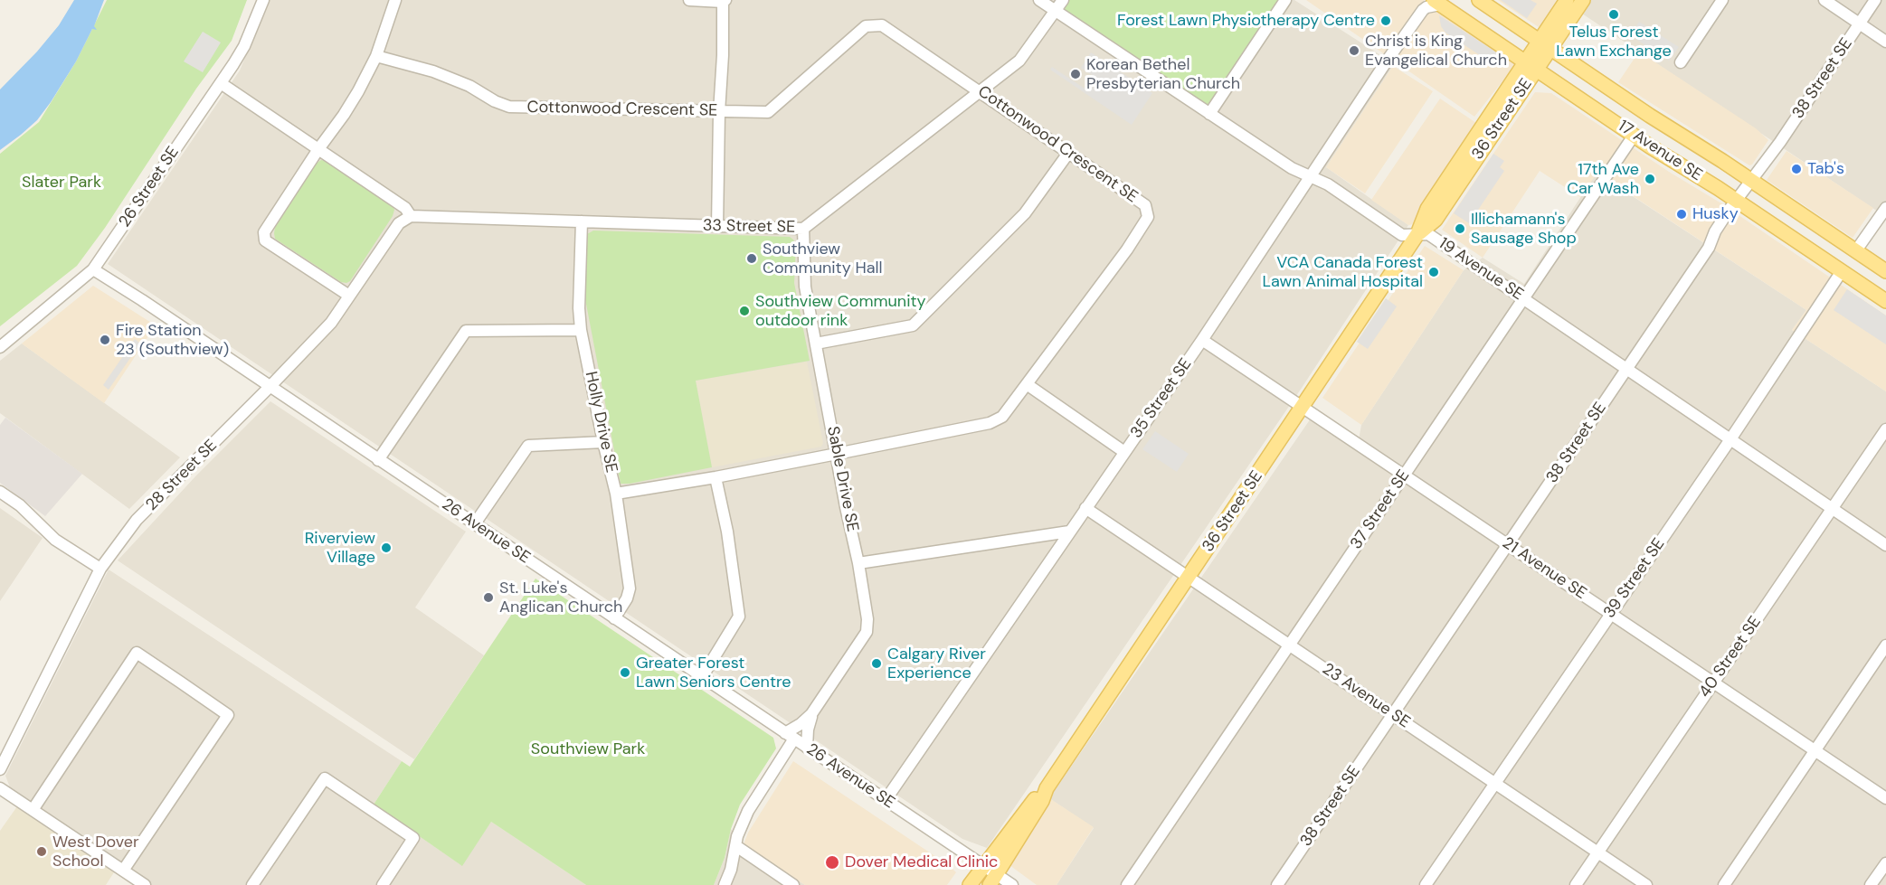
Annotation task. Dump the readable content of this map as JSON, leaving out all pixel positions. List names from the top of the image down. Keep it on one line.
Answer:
{"streets":{"main road":["36 Street SE","17 Avenue SE"],"street":["38 Street SE","Cottonwood Crescent SE","26 Street SE","33 Street SE","19 Avenue SE","35 Street SE","Holly Drive SE","28 Street SE","Sable Drive SE","37 Street SE","26 Avenue SE","21 Avenue SE","39 Street SE","40 Street SE","23 Avenue SE"]},"crossings":[["38 Street SE","17 Avenue SE"],["38 Street SE","19 Avenue SE"],["38 Street SE","21 Avenue SE"],["38 Street SE","23 Avenue SE"],["Cottonwood Crescent SE","33 Street SE"],["Cottonwood Crescent SE","Holly Drive SE"],["Cottonwood Crescent SE","Sable Drive SE"],["36 Street SE","17 Avenue SE"],["36 Street SE","19 Avenue SE"],["36 Street SE","26 Avenue SE"],["36 Street SE","21 Avenue SE"],["36 Street SE","23 Avenue SE"],["17 Avenue SE","35 Street SE"],["17 Avenue SE","37 Street SE"],["17 Avenue SE","39 Street SE"],["26 Street SE","26 Avenue SE"],["33 Street SE","19 Avenue SE"],["33 Street SE","Holly Drive SE"],["33 Street SE","28 Street SE"],["33 Street SE","Sable Drive SE"],["19 Avenue SE","35 Street SE"],["19 Avenue SE","37 Street SE"],["19 Avenue SE","39 Street SE"],["19 Avenue SE","40 Street SE"],["35 Street SE","26 Avenue SE"],["35 Street SE","21 Avenue SE"],["35 Street SE","23 Avenue SE"],["Holly Drive SE","26 Avenue SE"],["28 Street SE","26 Avenue SE"],["Sable Drive SE","26 Avenue SE"],["37 Street SE","21 Avenue SE"],["37 Street SE","23 Avenue SE"],["21 Avenue SE","39 Street SE"],["21 Avenue SE","40 Street SE"],["39 Street SE","23 Avenue SE"],["40 Street SE","23 Avenue SE"]],"parks":["Slater Park","Southview Park"],"places":["Telus Forest Lawn Exchange","Forest Lawn Physiotherapy Centre","Christ is King Evangelical Church","Korean Bethel Presbyterian Church","Tab's","17th Ave Car Wash","Husky","Illichamann's Sausage Shop","Southview Community Hall","VCA Canada Forest Lawn Animal Hospital","Southview Community outdoor rink","Fire Station 23 (Southview)","Riverview Village","St. Luke's Anglican Church","Calgary River Experience","Greater Forest Lawn Seniors Centre","West Dover School","Dover Medical Clinic"]}
